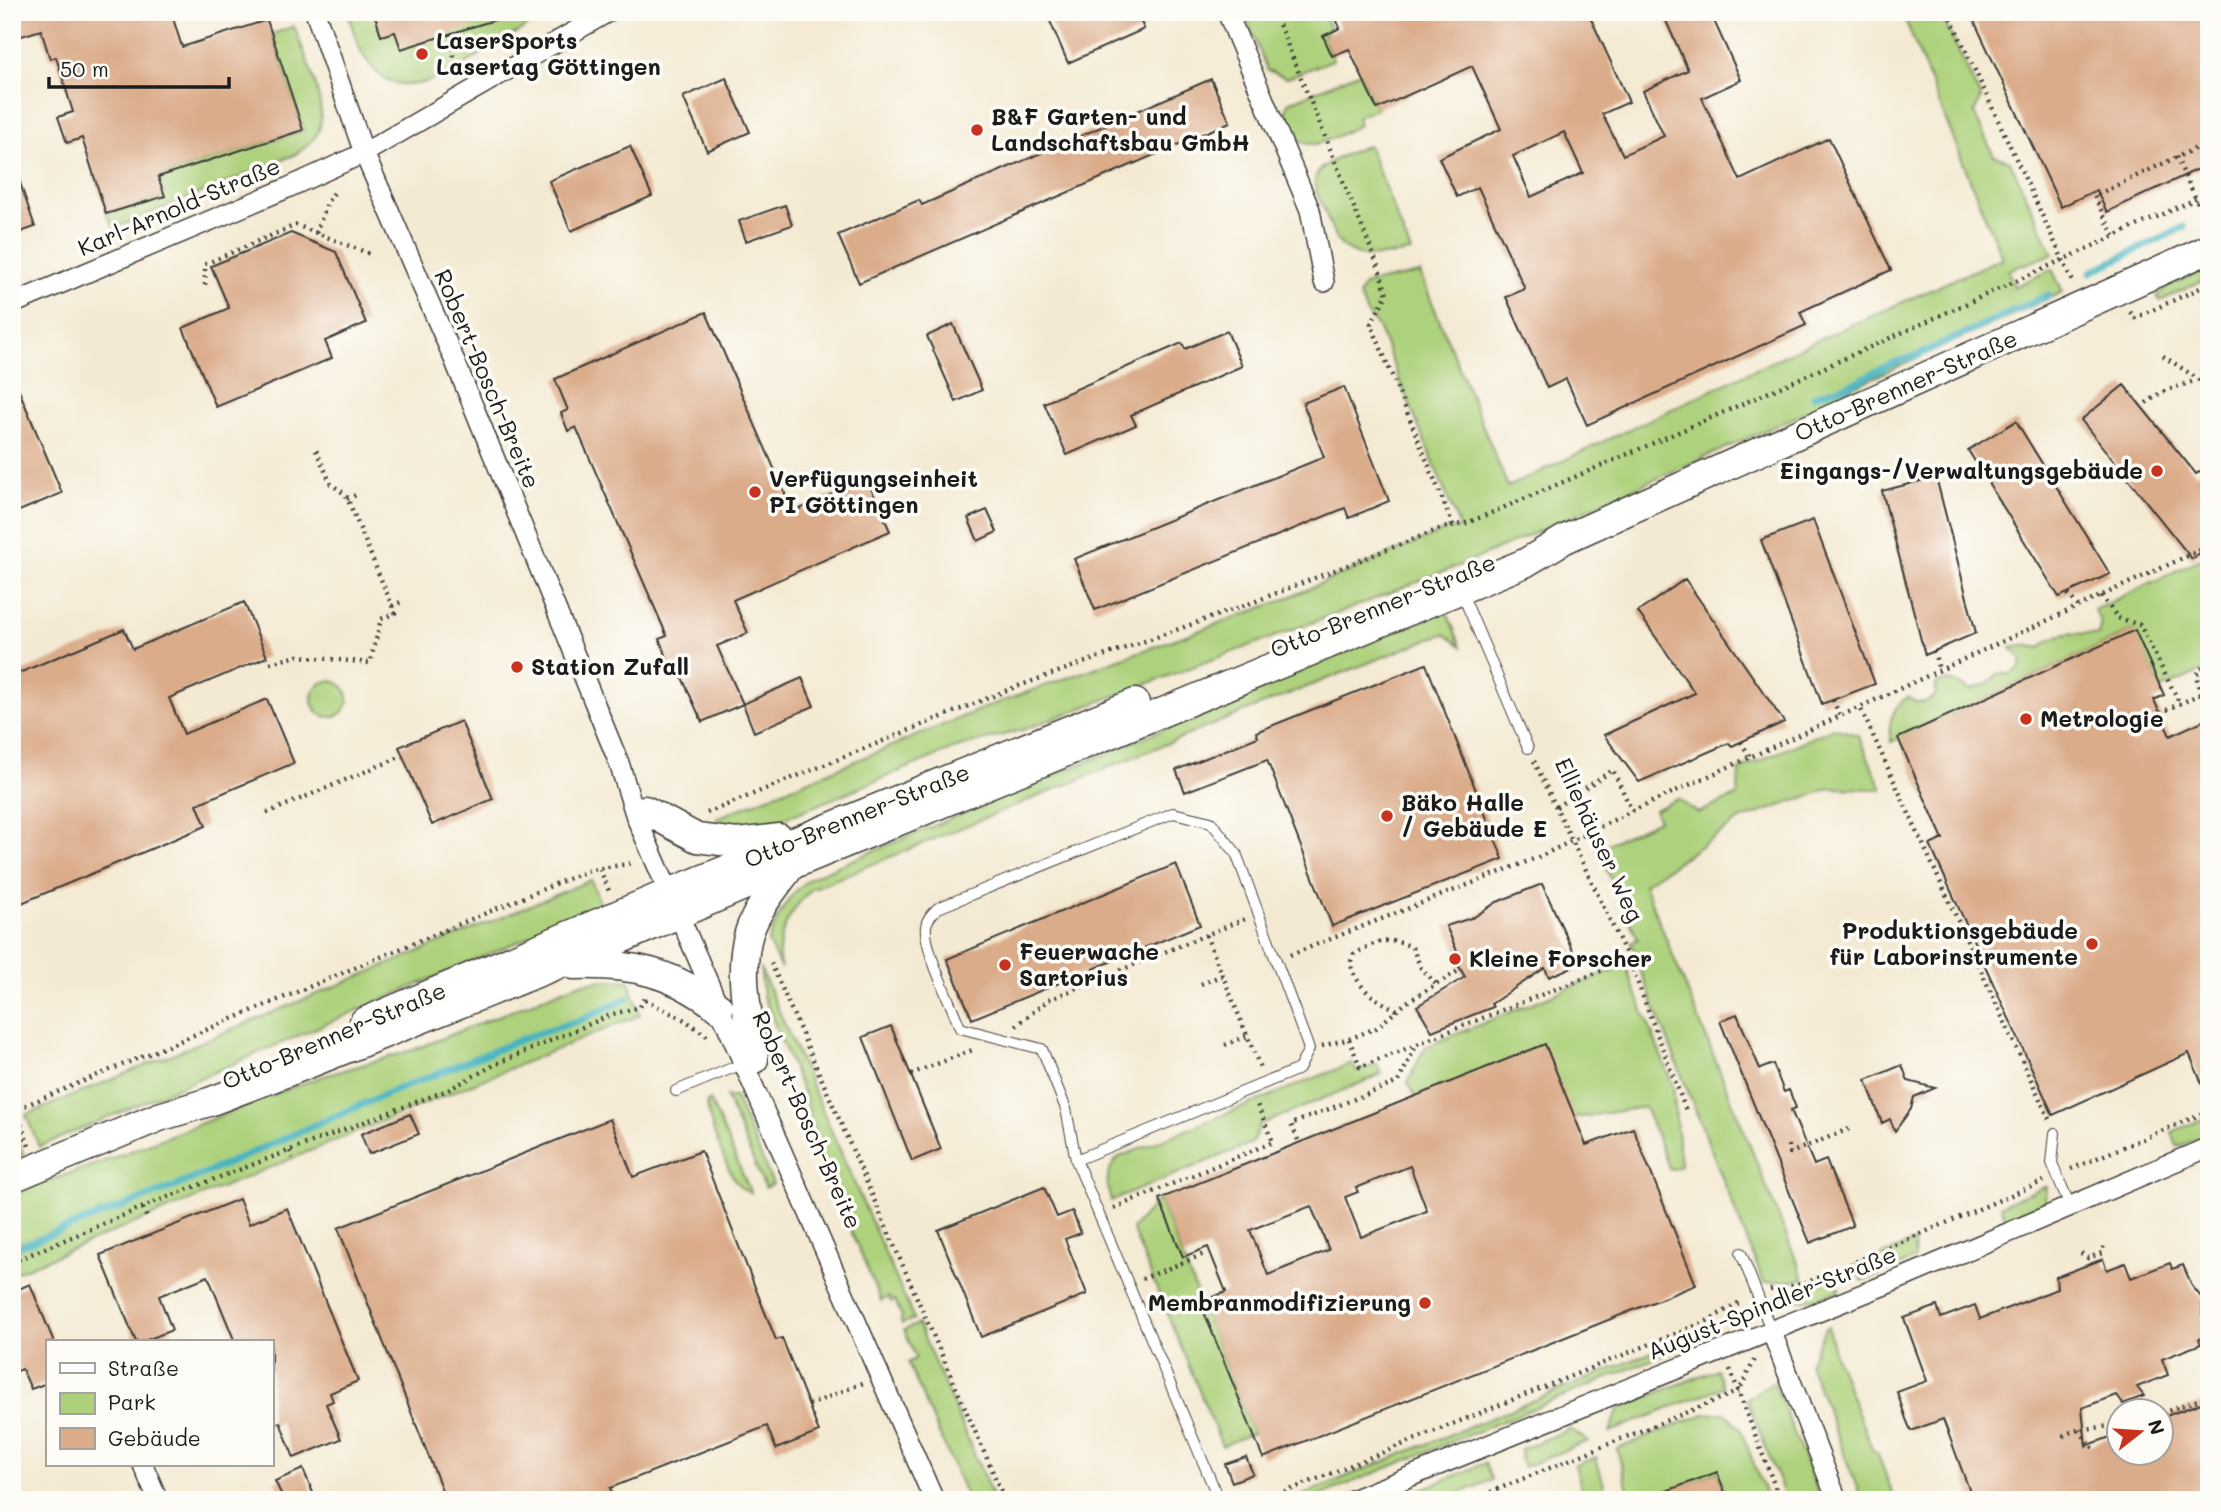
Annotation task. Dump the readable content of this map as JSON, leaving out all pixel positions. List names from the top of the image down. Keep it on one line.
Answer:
{"streets":{"main road":["Otto-Brenner-Straße"],"street":["Karl-Arnold-Straße","Robert-Bosch-Breite","August-Spindler-Straße"],"lane":["Elliehäuser Weg"]},"crossings":[["Karl-Arnold-Straße","Robert-Bosch-Breite"],["Robert-Bosch-Breite","Otto-Brenner-Straße"],["Otto-Brenner-Straße","Elliehäuser Weg"]],"places":["LaserSports Lasertag Göttingen","B&F Garten- und Landschaftsbau GmbH","Eingangs-/Verwaltungsgebäude","Verfügungseinheit PI Göttingen","Station Zufall","Metrologie","Bäko Halle / Gebäude E","Produktionsgebäude für Laborinstrumente","Kleine Forscher","Feuerwache Sartorius","Membranmodifizierung"],"legend":["Straße","Park","Gebäude"],"scale_bar":"50 m","north":"right"}
